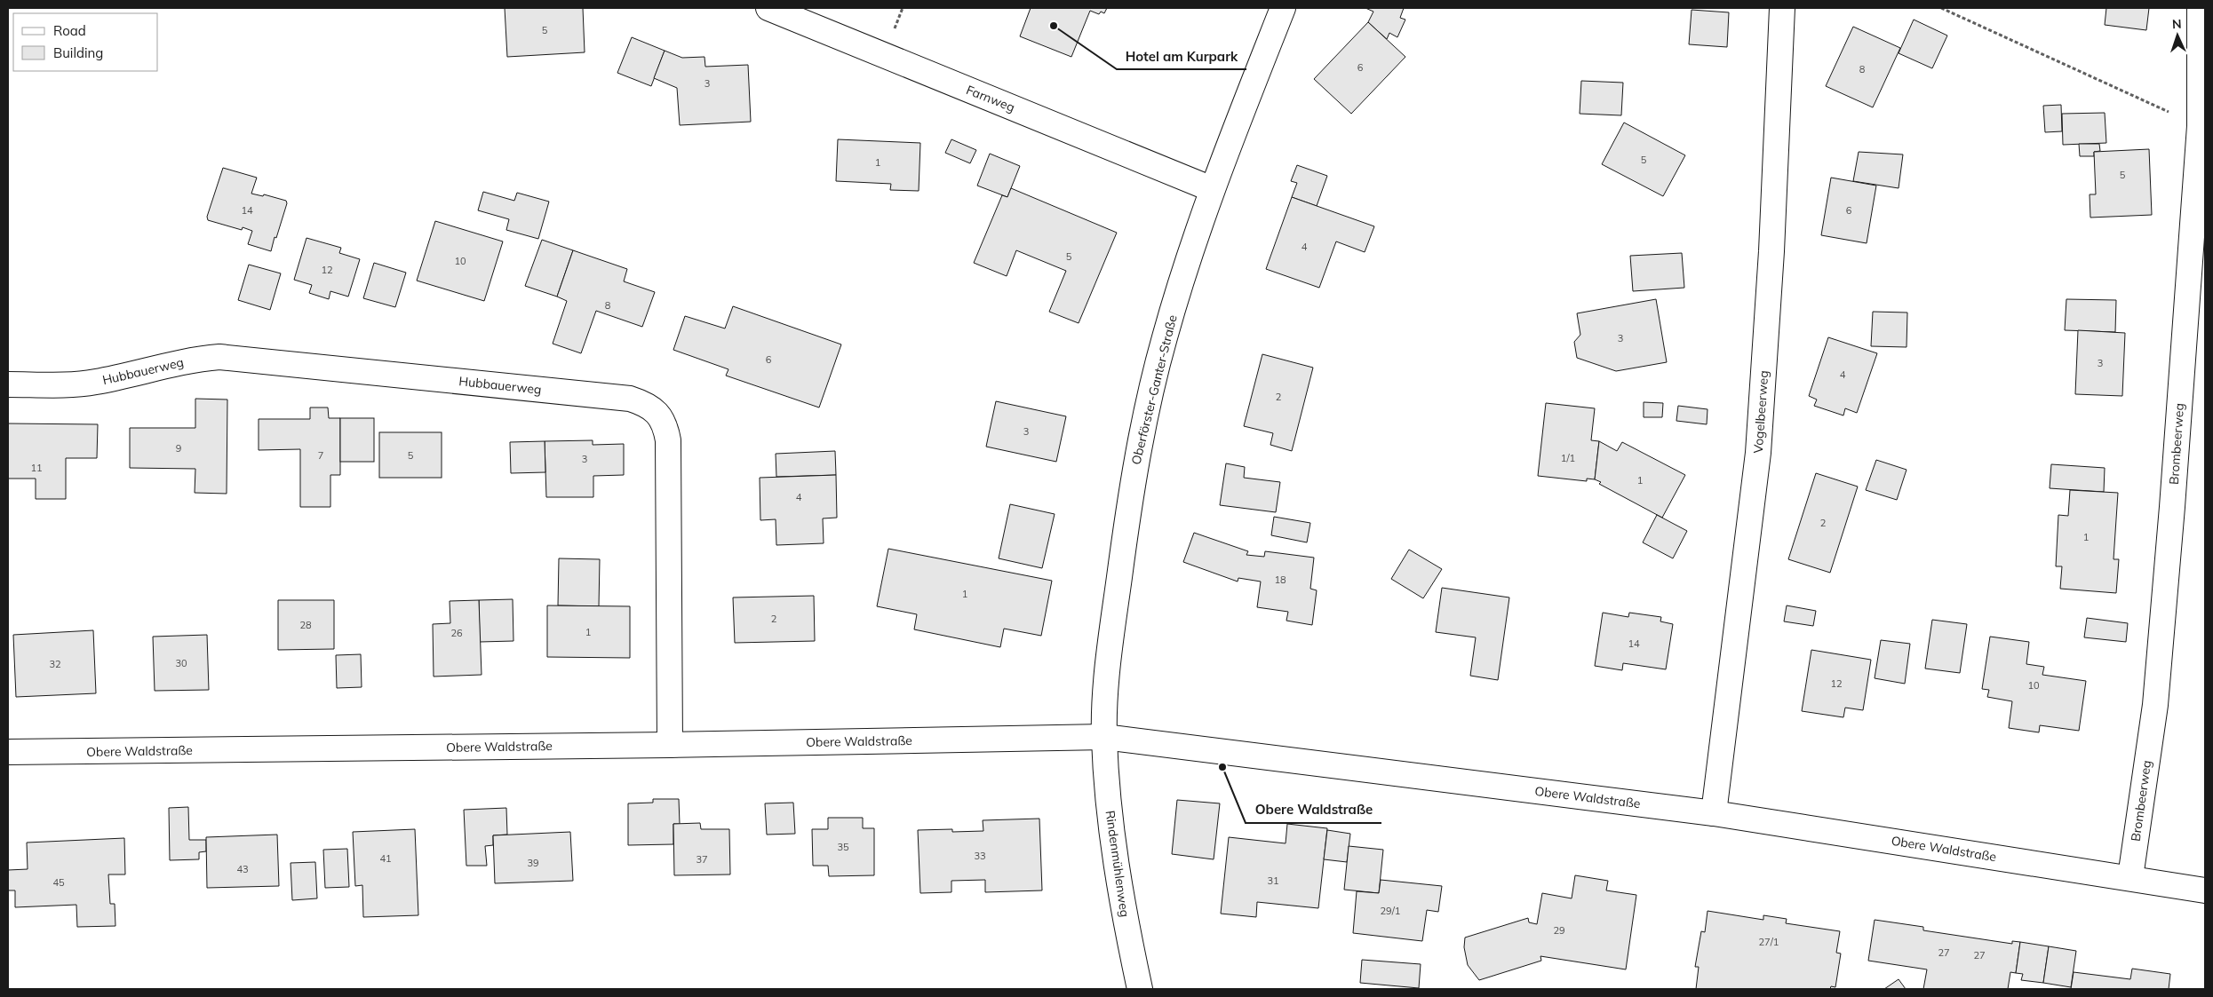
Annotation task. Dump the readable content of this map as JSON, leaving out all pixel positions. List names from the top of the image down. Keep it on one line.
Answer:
{"streets":{"street":["Farnweg","Hubbauerweg","Oberförster-Ganter-Straße","Vogelbeerweg","Brombeerweg","Obere Waldstraße","Rindenmühlenweg"]},"crossings":[["Farnweg","Oberförster-Ganter-Straße"],["Hubbauerweg","Obere Waldstraße"],["Oberförster-Ganter-Straße","Obere Waldstraße"],["Oberförster-Ganter-Straße","Rindenmühlenweg"],["Vogelbeerweg","Obere Waldstraße"],["Brombeerweg","Obere Waldstraße"],["Obere Waldstraße","Rindenmühlenweg"]],"places":["Hotel am Kurpark","Obere Waldstraße"],"house_numbers":["5","6","8","3","5","1","5","14","6","4","5","10","12","8","3","6","3","4","2","3","9","7","5","1/1","3","11","1","4","2","1","18","1","2","28","1","26","14","30","32","12","10","35","33","41","37","39","43","31","45","29/1","29","27/1","27","27"],"legend":["Road","Building"],"north":"top"}
